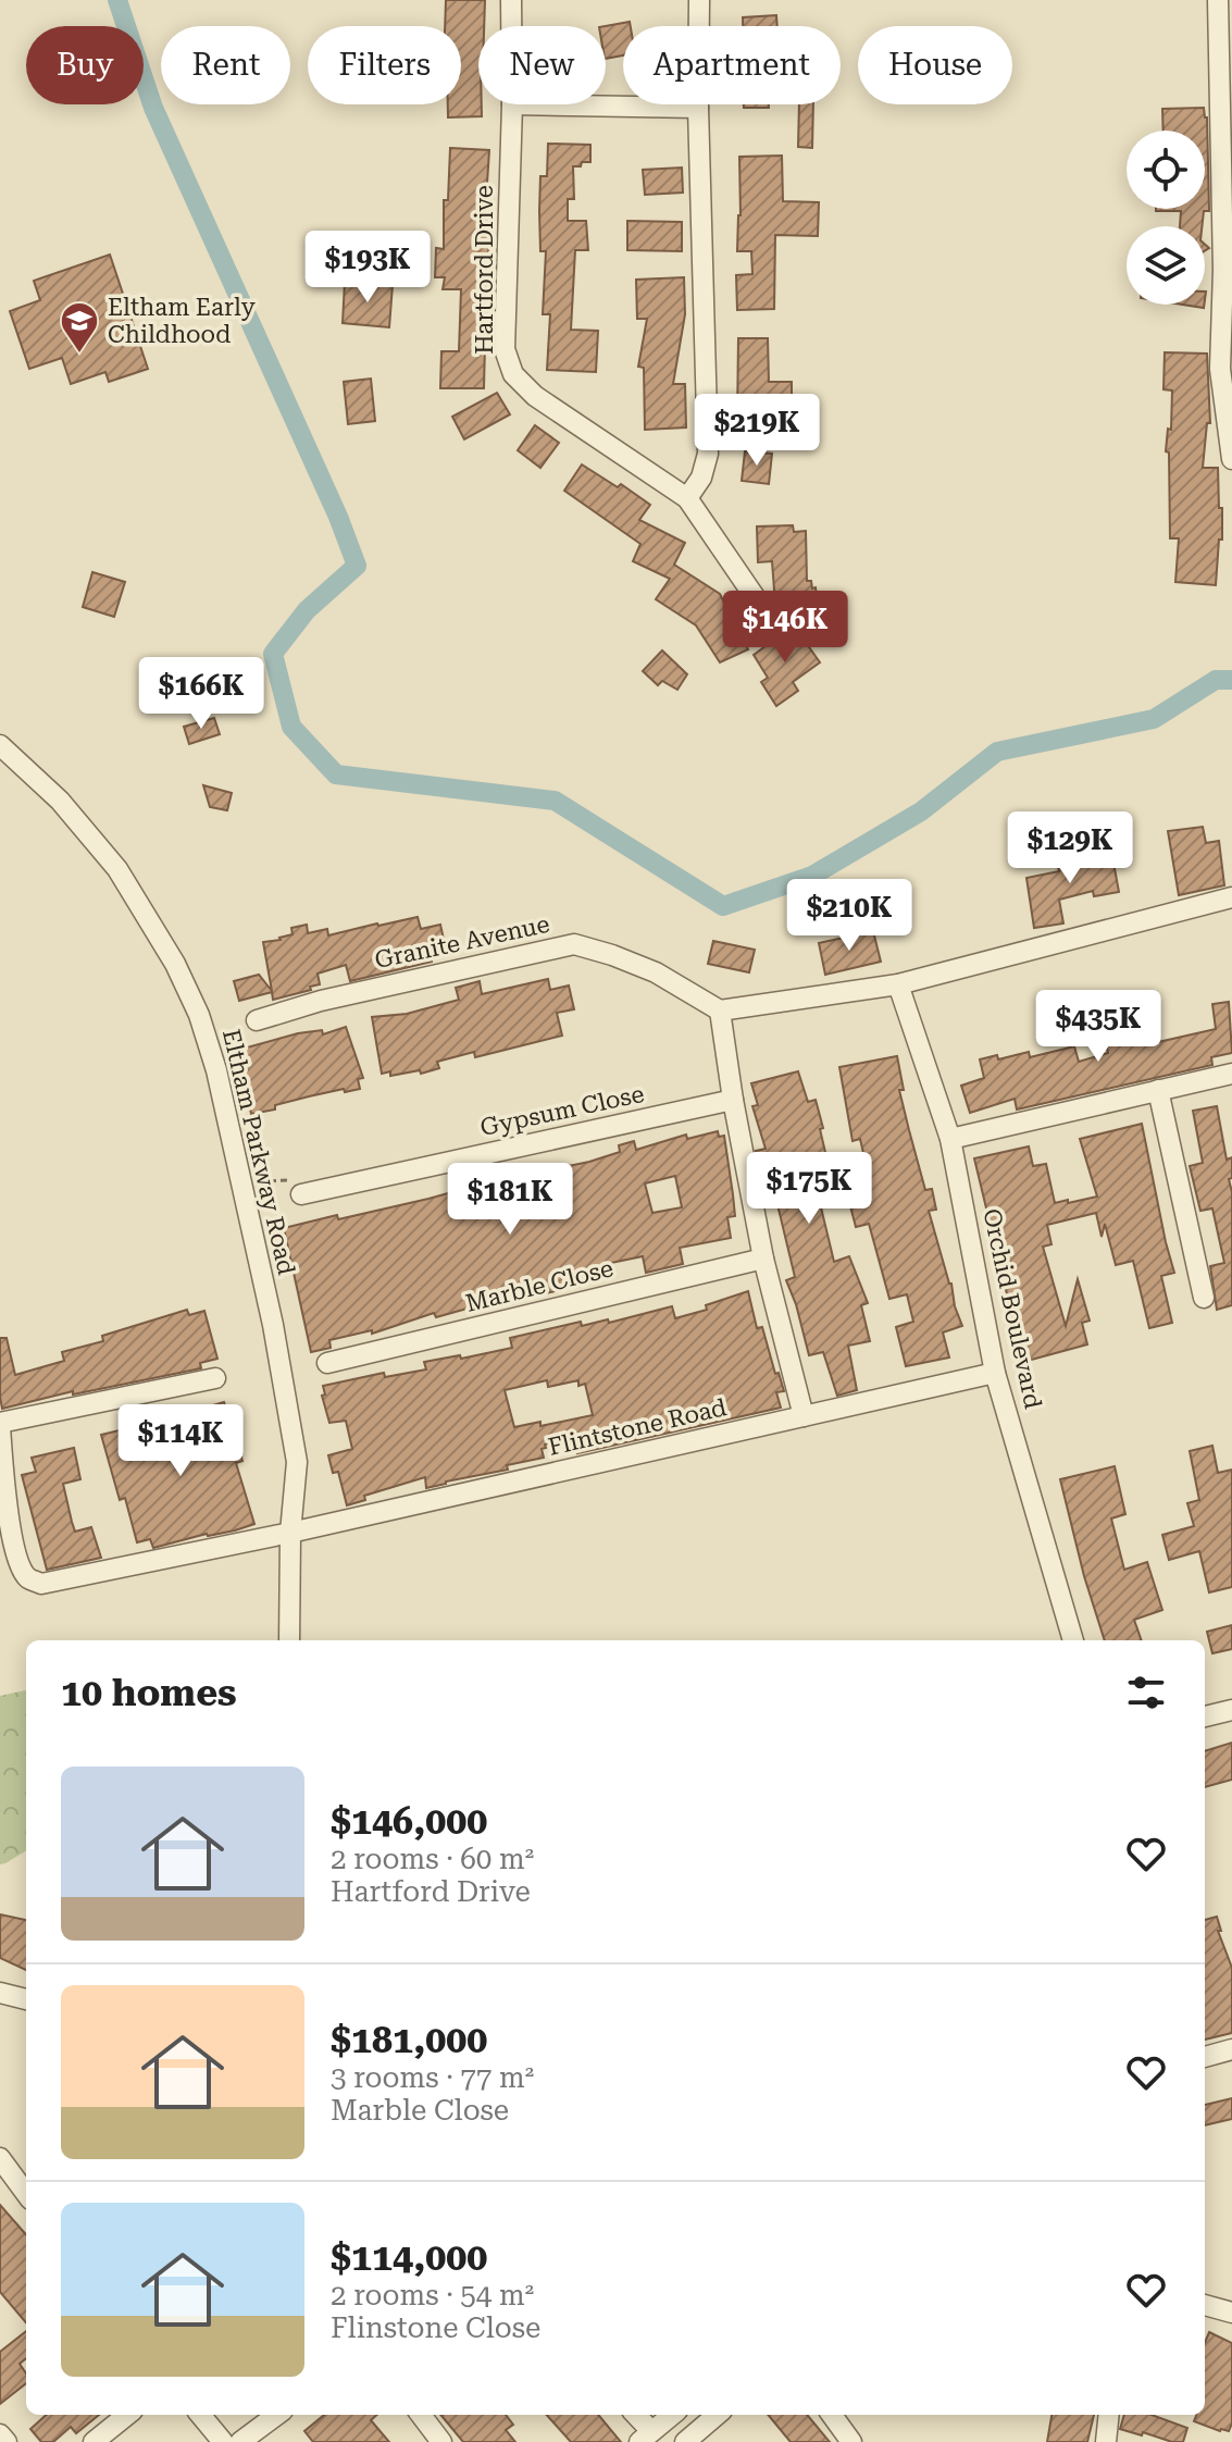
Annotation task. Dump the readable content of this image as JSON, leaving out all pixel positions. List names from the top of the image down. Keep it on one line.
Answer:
{"streets":{"street":["Hartford Drive","Granite Avenue","Gypsum Close","Eltham Parkway Road","Marble Close","Orchid Boulevard","Flintstone Road"]},"crossings":[["Eltham Parkway Road","Flintstone Road"],["Orchid Boulevard","Flintstone Road"]],"places":{"school or university":["Eltham Early Childhood"]},"page":{"chip":["Buy","Rent","Filters","New","Apartment","House"],"price":["$193K","$219K","$146K","$166K","$129K","$210K","$435K","$175K","$181K","$114K"],"heading":"10 homes","list":[{"name":"$146,000","note":"2 rooms · 60 m² · Hartford Drive"},{"name":"$181,000","note":"3 rooms · 77 m² · Marble Close"},{"name":"$114,000","note":"2 rooms · 54 m² · Flinstone Close"}]}}
